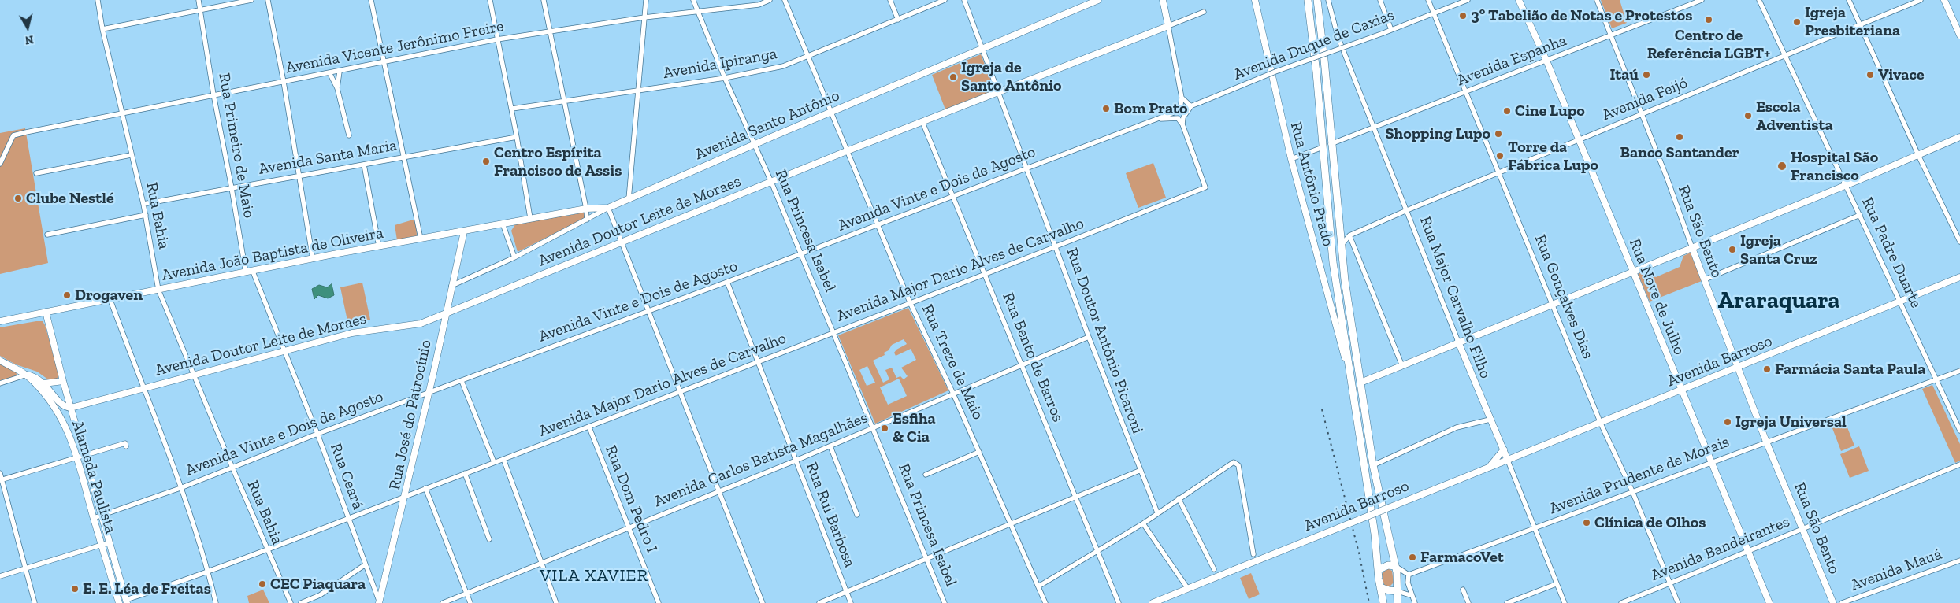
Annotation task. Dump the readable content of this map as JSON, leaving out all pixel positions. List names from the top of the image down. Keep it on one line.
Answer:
{"streets":{"street":["Avenida Duque de Caxias","Avenida Vicente Jerônimo Freire","Avenida Espanha","Avenida Ipiranga","Avenida Feijó","Avenida Santo Antônio","Rua Primeiro de Maio","Avenida Santa Maria","Rua Antônio Prado","Avenida Vinte e Dois de Agosto","Rua Bahia","Avenida Doutor Leite de Moraes","Rua Princesa Isabel","Rua São Bento","Rua Padre Duarte","Avenida João Baptista de Oliveira","Avenida Major Dario Alves de Carvalho","Rua Gonçalves Dias","Rua Nove de Julho","Rua Major Carvalho Filho","Rua Doutor Antônio Picaroni","Rua Bento de Barros","Avenida Barroso","Rua Treze de Maio","Rua José do Patrocínio","Avenida Carlos Batista Magalhães","Avenida Prudente de Morais","Rua Ceará","Alameda Paulista","Rua Dom Pedro I","Rua Rui Barbosa","Avenida Bandeirantes","Avenida Mauá"]},"crossings":[["Avenida Duque de Caxias","Avenida Vinte e Dois de Agosto"],["Avenida Duque de Caxias","Rua Gonçalves Dias"],["Avenida Vicente Jerônimo Freire","Rua Primeiro de Maio"],["Avenida Vicente Jerônimo Freire","Rua Bahia"],["Avenida Vicente Jerônimo Freire","Rua Princesa Isabel"],["Avenida Espanha","Rua São Bento"],["Avenida Espanha","Rua Gonçalves Dias"],["Avenida Espanha","Rua Nove de Julho"],["Avenida Espanha","Rua Major Carvalho Filho"],["Avenida Ipiranga","Rua Princesa Isabel"],["Avenida Ipiranga","Rua Treze de Maio"],["Avenida Feijó","Rua São Bento"],["Avenida Feijó","Rua Padre Duarte"],["Avenida Feijó","Rua Gonçalves Dias"],["Avenida Feijó","Rua Nove de Julho"],["Avenida Feijó","Rua Major Carvalho Filho"],["Avenida Santo Antônio","Rua Princesa Isabel"],["Avenida Santo Antônio","Avenida João Baptista de Oliveira"],["Avenida Santo Antônio","Rua Doutor Antônio Picaroni"],["Avenida Santo Antônio","Rua Treze de Maio"],["Avenida Santo Antônio","Rua José do Patrocínio"],["Rua Primeiro de Maio","Avenida Santa Maria"],["Rua Primeiro de Maio","Avenida João Baptista de Oliveira"],["Avenida Santa Maria","Rua Bahia"],["Avenida Vinte e Dois de Agosto","Rua Bahia"],["Avenida Vinte e Dois de Agosto","Rua Princesa Isabel"],["Avenida Vinte e Dois de Agosto","Rua Doutor Antônio Picaroni"],["Avenida Vinte e Dois de Agosto","Rua Bento de Barros"],["Avenida Vinte e Dois de Agosto","Rua Treze de Maio"],["Avenida Vinte e Dois de Agosto","Rua José do Patrocínio"],["Avenida Vinte e Dois de Agosto","Rua Ceará"],["Avenida Vinte e Dois de Agosto","Alameda Paulista"],["Avenida Vinte e Dois de Agosto","Rua Rui Barbosa"],["Rua Bahia","Avenida Doutor Leite de Moraes"],["Rua Bahia","Avenida João Baptista de Oliveira"],["Rua Bahia","Avenida Major Dario Alves de Carvalho"],["Avenida Doutor Leite de Moraes","Rua Princesa Isabel"],["Avenida Doutor Leite de Moraes","Rua Doutor Antônio Picaroni"],["Avenida Doutor Leite de Moraes","Rua Bento de Barros"],["Avenida Doutor Leite de Moraes","Rua Treze de Maio"],["Avenida Doutor Leite de Moraes","Rua José do Patrocínio"],["Avenida Doutor Leite de Moraes","Rua Ceará"],["Avenida Doutor Leite de Moraes","Alameda Paulista"],["Rua Princesa Isabel","Avenida Major Dario Alves de Carvalho"],["Rua Princesa Isabel","Avenida Carlos Batista Magalhães"],["Rua São Bento","Avenida Barroso"],["Rua São Bento","Avenida Prudente de Morais"],["Rua São Bento","Avenida Bandeirantes"],["Rua Padre Duarte","Avenida Barroso"],["Rua Padre Duarte","Avenida Prudente de Morais"],["Avenida João Baptista de Oliveira","Rua José do Patrocínio"],["Avenida João Baptista de Oliveira","Rua Ceará"],["Avenida João Baptista de Oliveira","Alameda Paulista"],["Avenida Major Dario Alves de Carvalho","Rua Doutor Antônio Picaroni"],["Avenida Major Dario Alves de Carvalho","Rua Bento de Barros"],["Avenida Major Dario Alves de Carvalho","Rua Treze de Maio"],["Avenida Major Dario Alves de Carvalho","Rua José do Patrocínio"],["Avenida Major Dario Alves de Carvalho","Rua Ceará"],["Avenida Major Dario Alves de Carvalho","Alameda Paulista"],["Avenida Major Dario Alves de Carvalho","Rua Dom Pedro I"],["Avenida Major Dario Alves de Carvalho","Rua Rui Barbosa"],["Rua Gonçalves Dias","Avenida Barroso"],["Rua Gonçalves Dias","Avenida Prudente de Morais"],["Rua Gonçalves Dias","Avenida Bandeirantes"],["Rua Nove de Julho","Avenida Barroso"],["Rua Nove de Julho","Avenida Prudente de Morais"],["Rua Nove de Julho","Avenida Bandeirantes"],["Rua Major Carvalho Filho","Avenida Barroso"],["Rua Major Carvalho Filho","Avenida Prudente de Morais"],["Rua Doutor Antônio Picaroni","Avenida Carlos Batista Magalhães"],["Rua Bento de Barros","Avenida Carlos Batista Magalhães"],["Rua Treze de Maio","Avenida Carlos Batista Magalhães"],["Rua José do Patrocínio","Rua Ceará"],["Avenida Carlos Batista Magalhães","Rua Dom Pedro I"],["Avenida Carlos Batista Magalhães","Rua Rui Barbosa"]],"districts":["Araraquara","VILA XAVIER"],"places":["3º Tabelião de Notas e Protestos","Centro de Referência LGBT+","Igreja Presbiteriana","Itaú","Vivace","Igreja de Santo Antônio","Bom Prato","Cine Lupo","Escola Adventista","Shopping Lupo","Banco Santander","Torre da Fábrica Lupo","Centro Espírita Francisco de Assis","Hospital São Francisco","Clube Nestlé","Igreja Santa Cruz","Drogaven","Farmácia Santa Paula","Igreja Universal","Esfiha & Cia","Clínica de Olhos","FarmacoVet","CEC Piaquara","E. E. Léa de Freitas"],"north":"bottom"}
